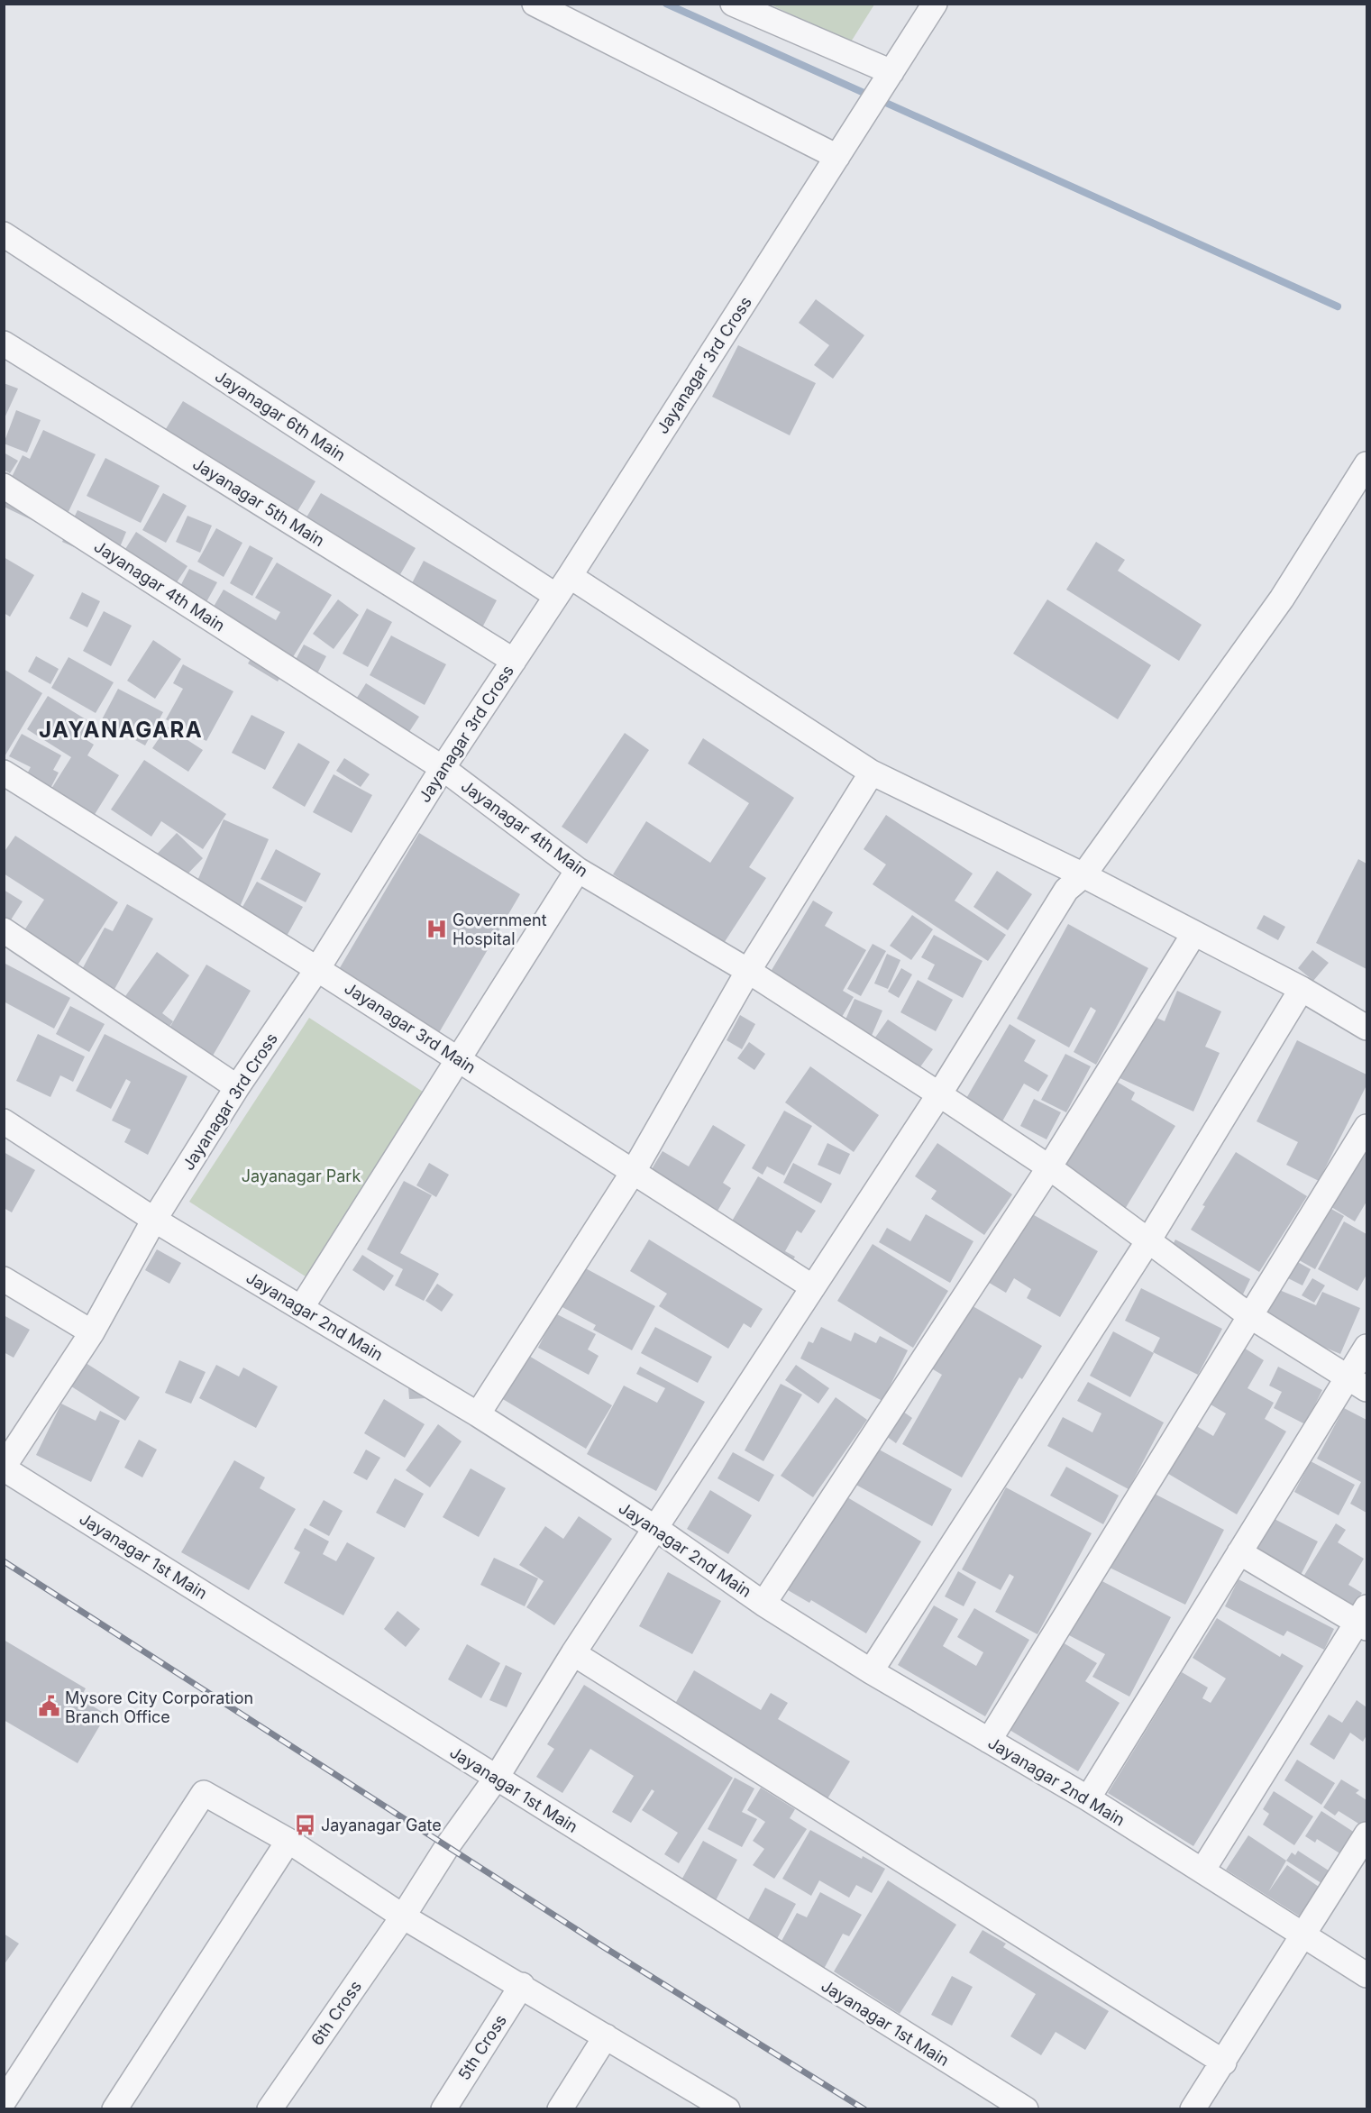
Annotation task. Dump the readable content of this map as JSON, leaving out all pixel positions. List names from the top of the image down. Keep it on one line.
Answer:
{"streets":{"street":["Jayanagar 3rd Cross","Jayanagar 6th Main","Jayanagar 5th Main","Jayanagar 4th Main","Jayanagar 3rd Main","Jayanagar 2nd Main","Jayanagar 1st Main","6th Cross","5th Cross"]},"crossings":[["Jayanagar 3rd Cross","Jayanagar 6th Main"],["Jayanagar 3rd Cross","Jayanagar 5th Main"],["Jayanagar 3rd Cross","Jayanagar 4th Main"],["Jayanagar 3rd Cross","Jayanagar 3rd Main"],["Jayanagar 3rd Cross","Jayanagar 2nd Main"],["Jayanagar 3rd Cross","Jayanagar 1st Main"],["Jayanagar 4th Main","6th Cross"],["Jayanagar 3rd Main","6th Cross"],["Jayanagar 2nd Main","6th Cross"],["Jayanagar 1st Main","6th Cross"]],"districts":["JAYANAGARA"],"parks":["Jayanagar Park"],"places":{"hospital":["Government Hospital"],"public building":["Mysore City Corporation Branch Office"],"bus stop":["Jayanagar Gate"]}}
